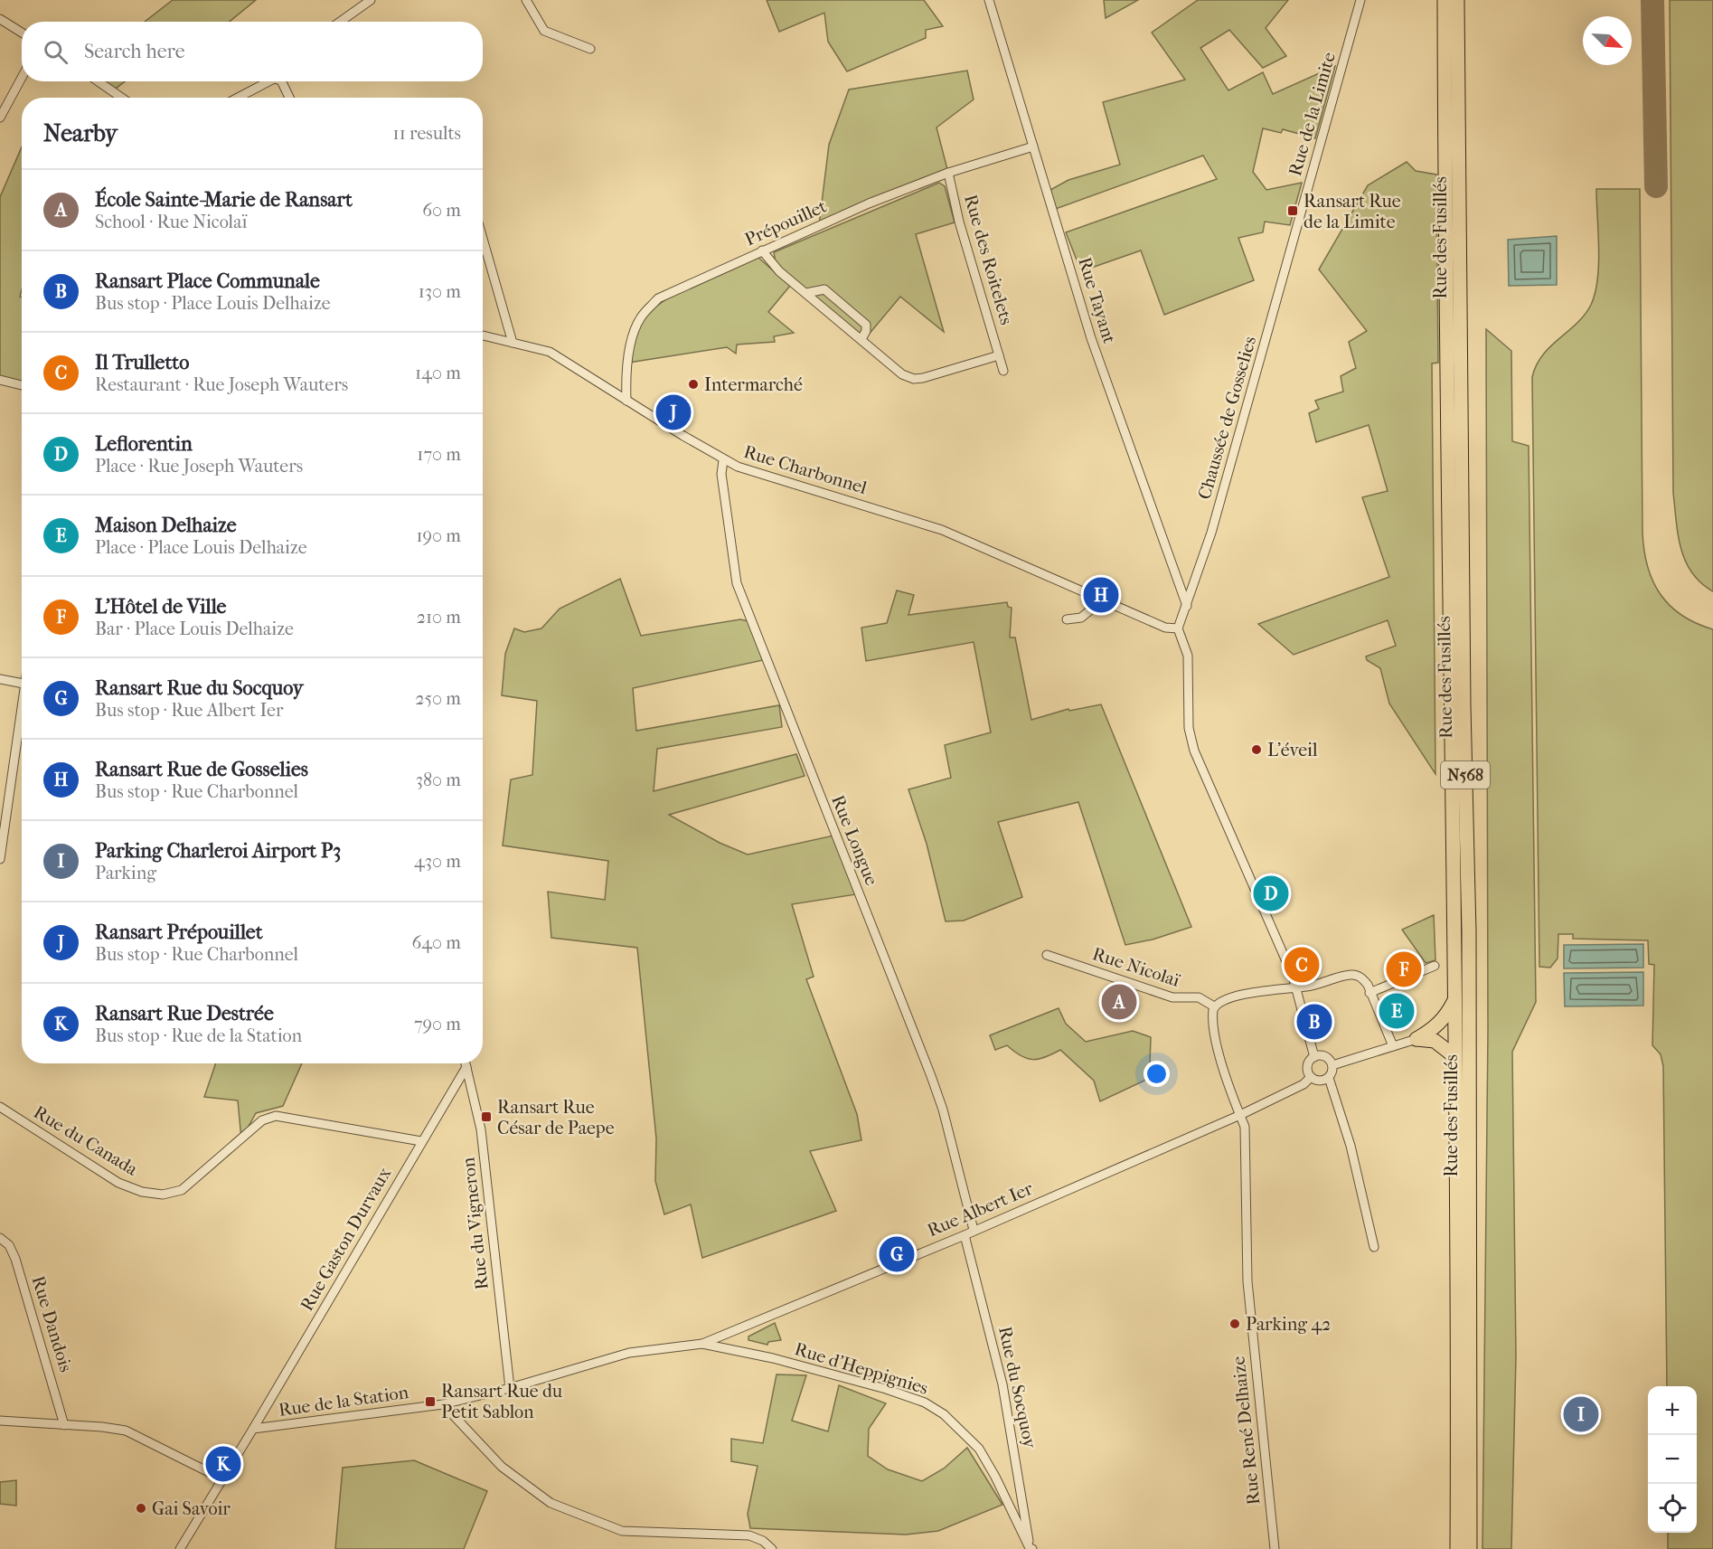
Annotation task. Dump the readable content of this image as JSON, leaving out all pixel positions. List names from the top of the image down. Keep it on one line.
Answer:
{"streets":{"highway":["Rue des Fusillés","N568"],"street":["Rue de la Limite","Prépouillet","Rue des Roitelets","Rue Tayant","Chaussée de Gosselies","Rue Charbonnel","Rue Longue","Rue Nicolaï","Rue du Canada","Rue Albert Ier","Rue du Vigneron","Rue Gaston Durvaux","Rue Dandois","Rue d'Heppignies","Rue du Socquoy","Rue de la Station","Rue René Delhaize"]},"crossings":[["Rue de la Limite","Chaussée de Gosselies"],["Prépouillet","Rue des Roitelets"],["Prépouillet","Rue Tayant"],["Prépouillet","Rue Charbonnel"],["Rue Tayant","Chaussée de Gosselies"],["Chaussée de Gosselies","Rue Charbonnel"],["Rue Charbonnel","Rue Longue"],["Rue Longue","Rue Albert Ier"],["Rue du Canada","Rue Gaston Durvaux"],["Rue Albert Ier","Rue d'Heppignies"],["Rue Albert Ier","Rue du Socquoy"],["Rue Albert Ier","Rue de la Station"],["Rue Albert Ier","Rue René Delhaize"],["Rue du Vigneron","Rue Gaston Durvaux"],["Rue du Vigneron","Rue de la Station"],["Rue Gaston Durvaux","Rue de la Station"],["Rue d'Heppignies","Rue du Socquoy"],["Rue d'Heppignies","Rue de la Station"]],"places":{"transit":["Ransart Rue de la Limite","Ransart Rue César de Paepe","Ransart Rue du Petit Sablon"],"other":["Intermarché","L'éveil","Parking 42","Gai Savoir"]},"north":"bottom right","page":{"search":"Search here","heading":["Nearby","11 results"],"list":[{"mark":"A","name":"École Sainte-Marie de Ransart","note":"School · Rue Nicolaï","value":"60 m"},{"mark":"B","name":"Ransart Place Communale","note":"Bus stop · Place Louis Delhaize","value":"130 m"},{"mark":"C","name":"Il Trulletto","note":"Restaurant · Rue Joseph Wauters","value":"140 m"},{"mark":"D","name":"Leflorentin","note":"Place · Rue Joseph Wauters","value":"170 m"},{"mark":"E","name":"Maison Delhaize","note":"Place · Place Louis Delhaize","value":"190 m"},{"mark":"F","name":"L'Hôtel de Ville","note":"Bar · Place Louis Delhaize","value":"210 m"},{"mark":"G","name":"Ransart Rue du Socquoy","note":"Bus stop · Rue Albert Ier","value":"250 m"},{"mark":"H","name":"Ransart Rue de Gosselies","note":"Bus stop · Rue Charbonnel","value":"380 m"},{"mark":"I","name":"Parking Charleroi Airport P3","note":"Parking","value":"430 m"},{"mark":"J","name":"Ransart Prépouillet","note":"Bus stop · Rue Charbonnel","value":"640 m"},{"mark":"K","name":"Ransart Rue Destrée","note":"Bus stop · Rue de la Station","value":"790 m"}],"pins":["J","H","D","C","F","A","E","B","G","I","K"],"map_buttons":["+","−"]}}
